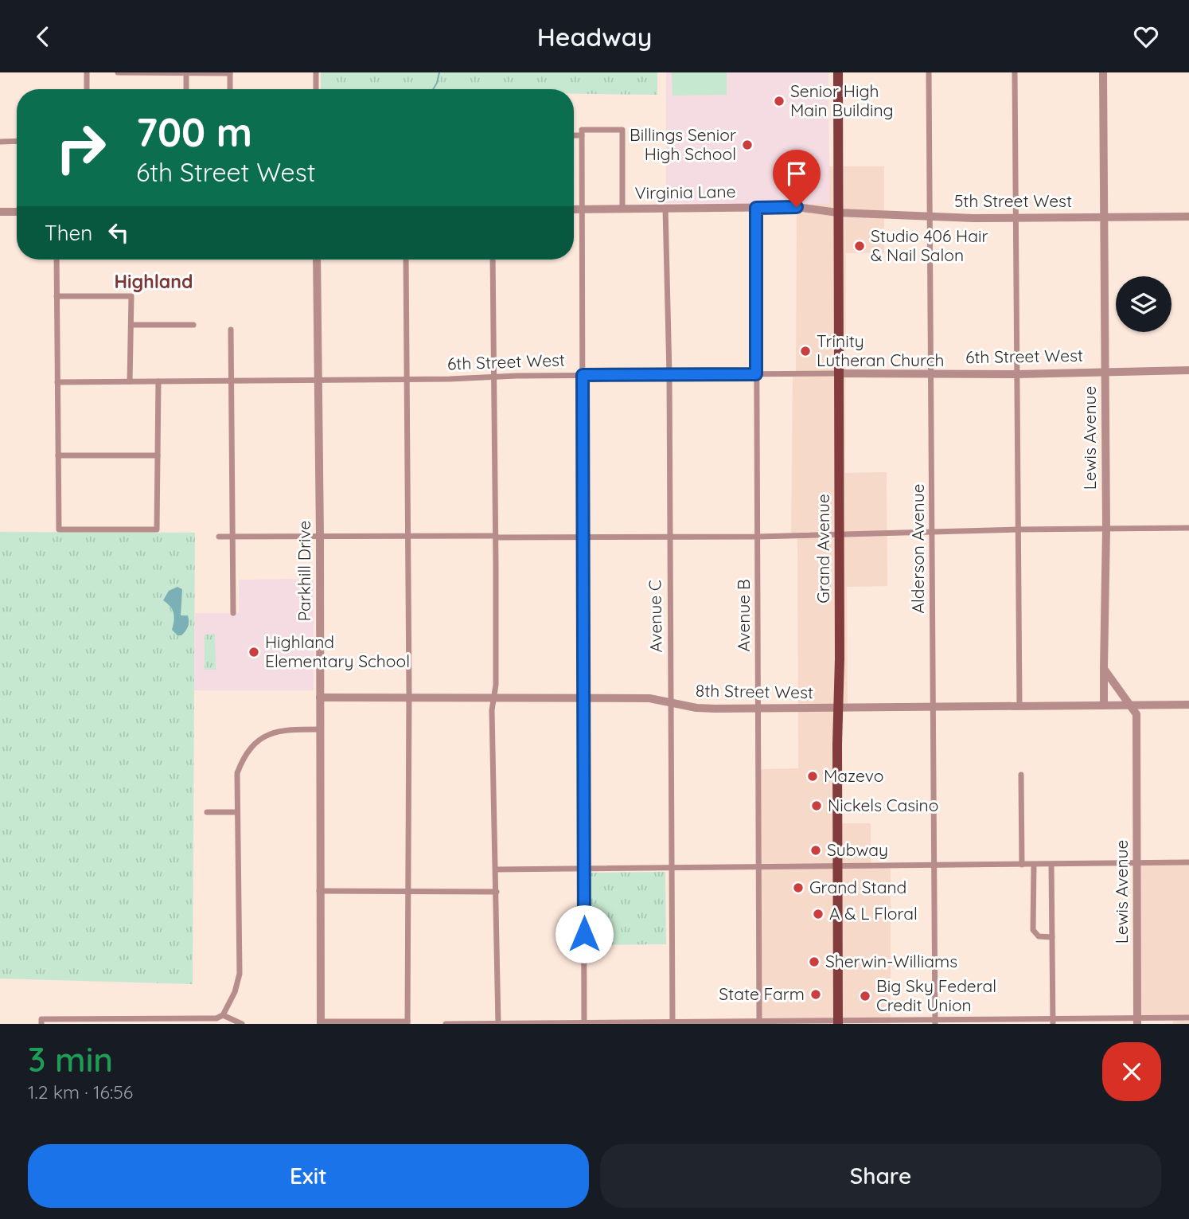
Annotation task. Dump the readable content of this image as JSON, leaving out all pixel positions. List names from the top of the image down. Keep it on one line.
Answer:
{"streets":{"main road":["Grand Avenue"],"street":["Virginia Lane","5th Street West","6th Street West","Lewis Avenue","Alderson Avenue","Parkhill Drive","Avenue B","Avenue C","8th Street West"]},"crossings":[["Virginia Lane","5th Street West"],["Virginia Lane","Grand Avenue"],["Virginia Lane","Avenue B"],["Virginia Lane","Avenue C"],["5th Street West","Lewis Avenue"],["5th Street West","Grand Avenue"],["5th Street West","Alderson Avenue"],["6th Street West","Lewis Avenue"],["6th Street West","Grand Avenue"],["6th Street West","Alderson Avenue"],["6th Street West","Parkhill Drive"],["6th Street West","Avenue B"],["6th Street West","Avenue C"],["Lewis Avenue","8th Street West"],["Grand Avenue","8th Street West"],["Alderson Avenue","8th Street West"],["Parkhill Drive","8th Street West"],["Avenue B","8th Street West"],["Avenue C","8th Street West"]],"districts":["Highland"],"places":["Senior High Main Building","Billings Senior High School","Studio 406 Hair & Nail Salon","Trinity Lutheran Church","Highland Elementary School","Mazevo","Nickels Casino","Subway","Grand Stand","A & L Floral","Sherwin-Williams","State Farm","Big Sky Federal Credit Union"],"page":{"header":"Headway","turn":["700 m","6th Street West"],"then":"Then","heading":["3 min","1.2 km · 16:56"],"buttons":["Exit","Share"]}}
